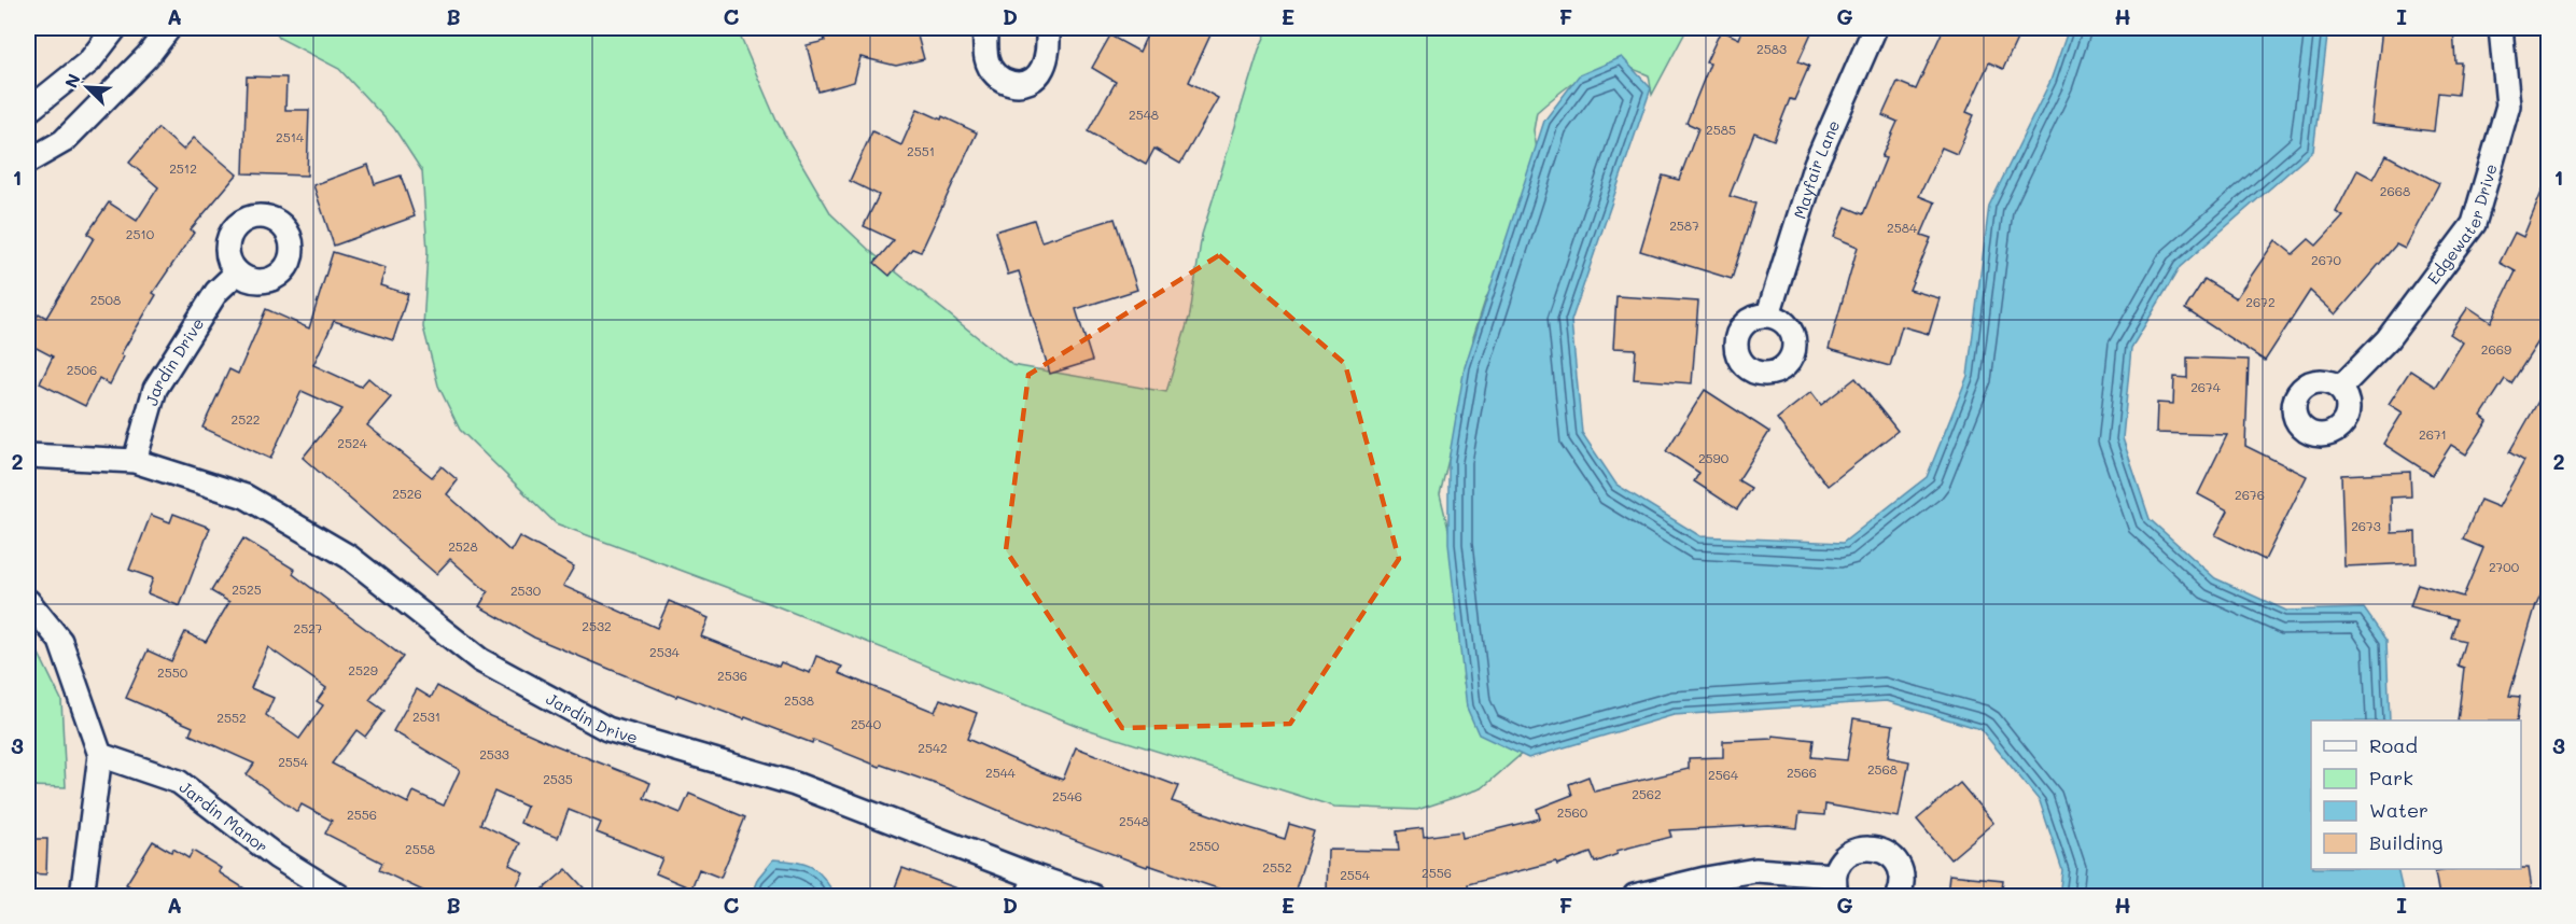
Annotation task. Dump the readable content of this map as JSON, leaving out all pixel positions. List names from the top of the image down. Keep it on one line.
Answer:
{"streets":{"street":["Mayfair Lane","Edgewater Drive","Jardin Drive","Jardin Manor"]},"house_numbers":["2583","2548","2585","2514","2551","2512","2668","2587","2584","2510","2670","2508","2672","2669","2506","2674","2522","2671","2524","2590","2526","2676","2673","2528","2700","2525","2530","2532","2527","2534","2529","2550","2536","2538","2531","2552","2540","2542","2533","2554","2568","2544","2566","2564","2535","2562","2546","2560","2556","2548","2550","2558","2552","2556","2554"],"legend":["Road","Park","Water","Building"],"north":"top left","grid":{"columns":["A","B","C","D","E","F","G","H","I"],"rows":["1","2","3"]}}
